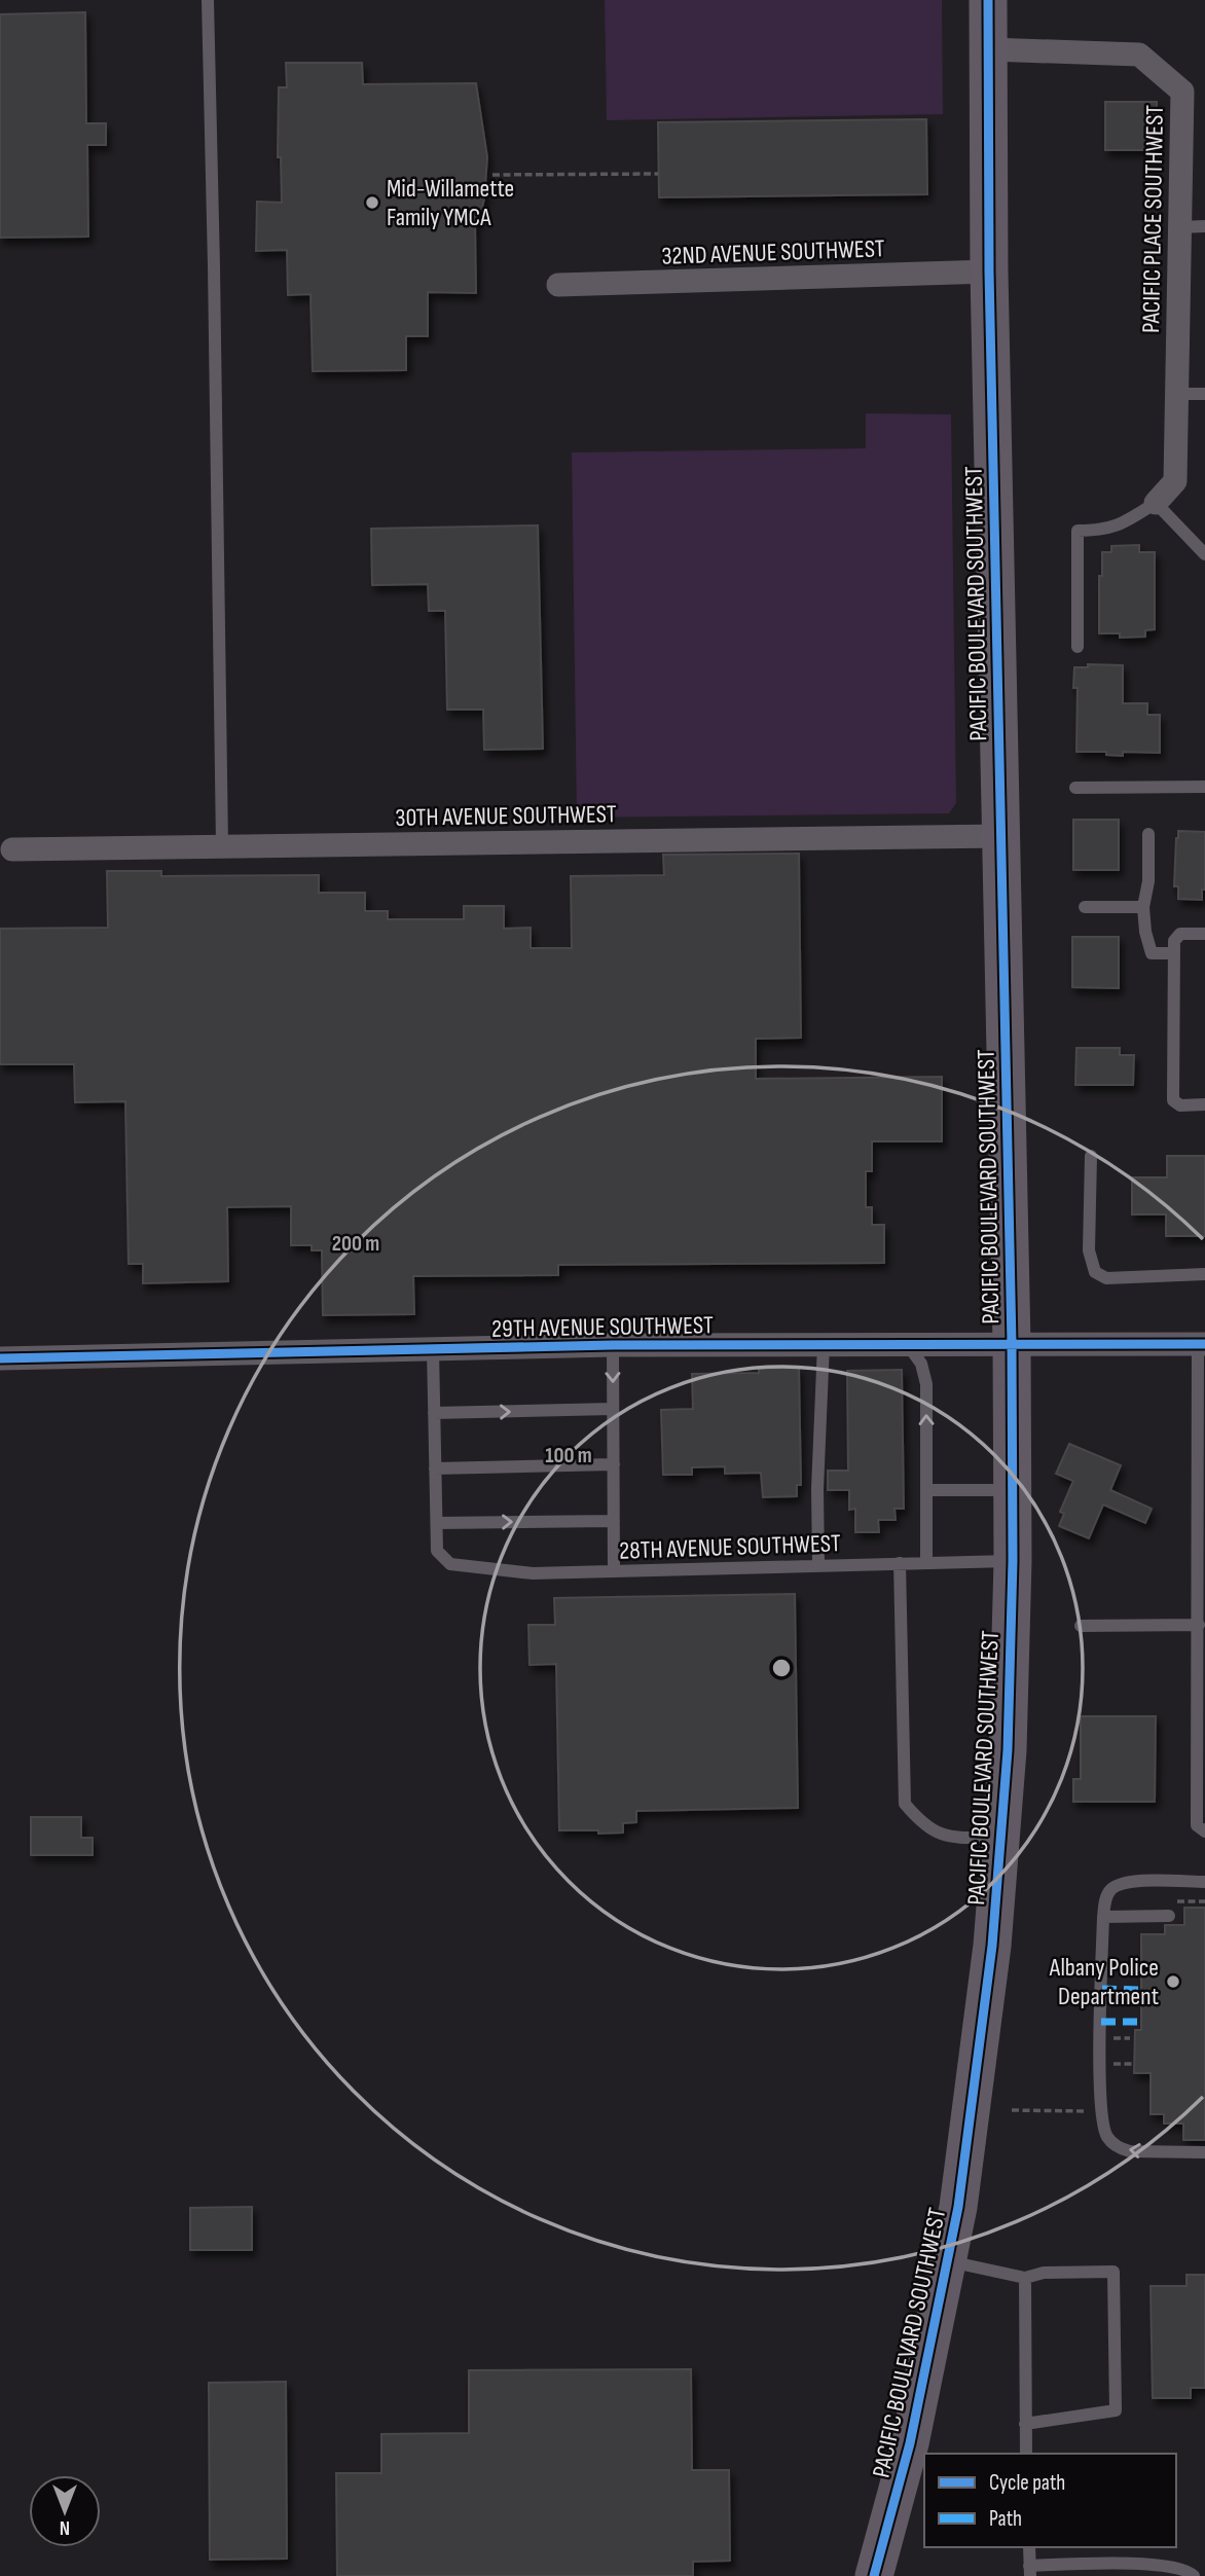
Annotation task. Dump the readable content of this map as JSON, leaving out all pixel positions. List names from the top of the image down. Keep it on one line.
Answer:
{"streets":{"main road":["PACIFIC BOULEVARD SOUTHWEST"],"street":["PACIFIC PLACE SOUTHWEST","32ND AVENUE SOUTHWEST","30TH AVENUE SOUTHWEST","29TH AVENUE SOUTHWEST"],"lane":["28TH AVENUE SOUTHWEST"]},"crossings":[["PACIFIC PLACE SOUTHWEST","PACIFIC BOULEVARD SOUTHWEST"],["32ND AVENUE SOUTHWEST","PACIFIC BOULEVARD SOUTHWEST"],["PACIFIC BOULEVARD SOUTHWEST","30TH AVENUE SOUTHWEST"],["PACIFIC BOULEVARD SOUTHWEST","29TH AVENUE SOUTHWEST"],["PACIFIC BOULEVARD SOUTHWEST","28TH AVENUE SOUTHWEST"]],"places":["Mid-Willamette Family YMCA","Albany Police Department"],"legend":["Cycle path","Path"],"north":"bottom","rings":["200 m","100 m"]}
